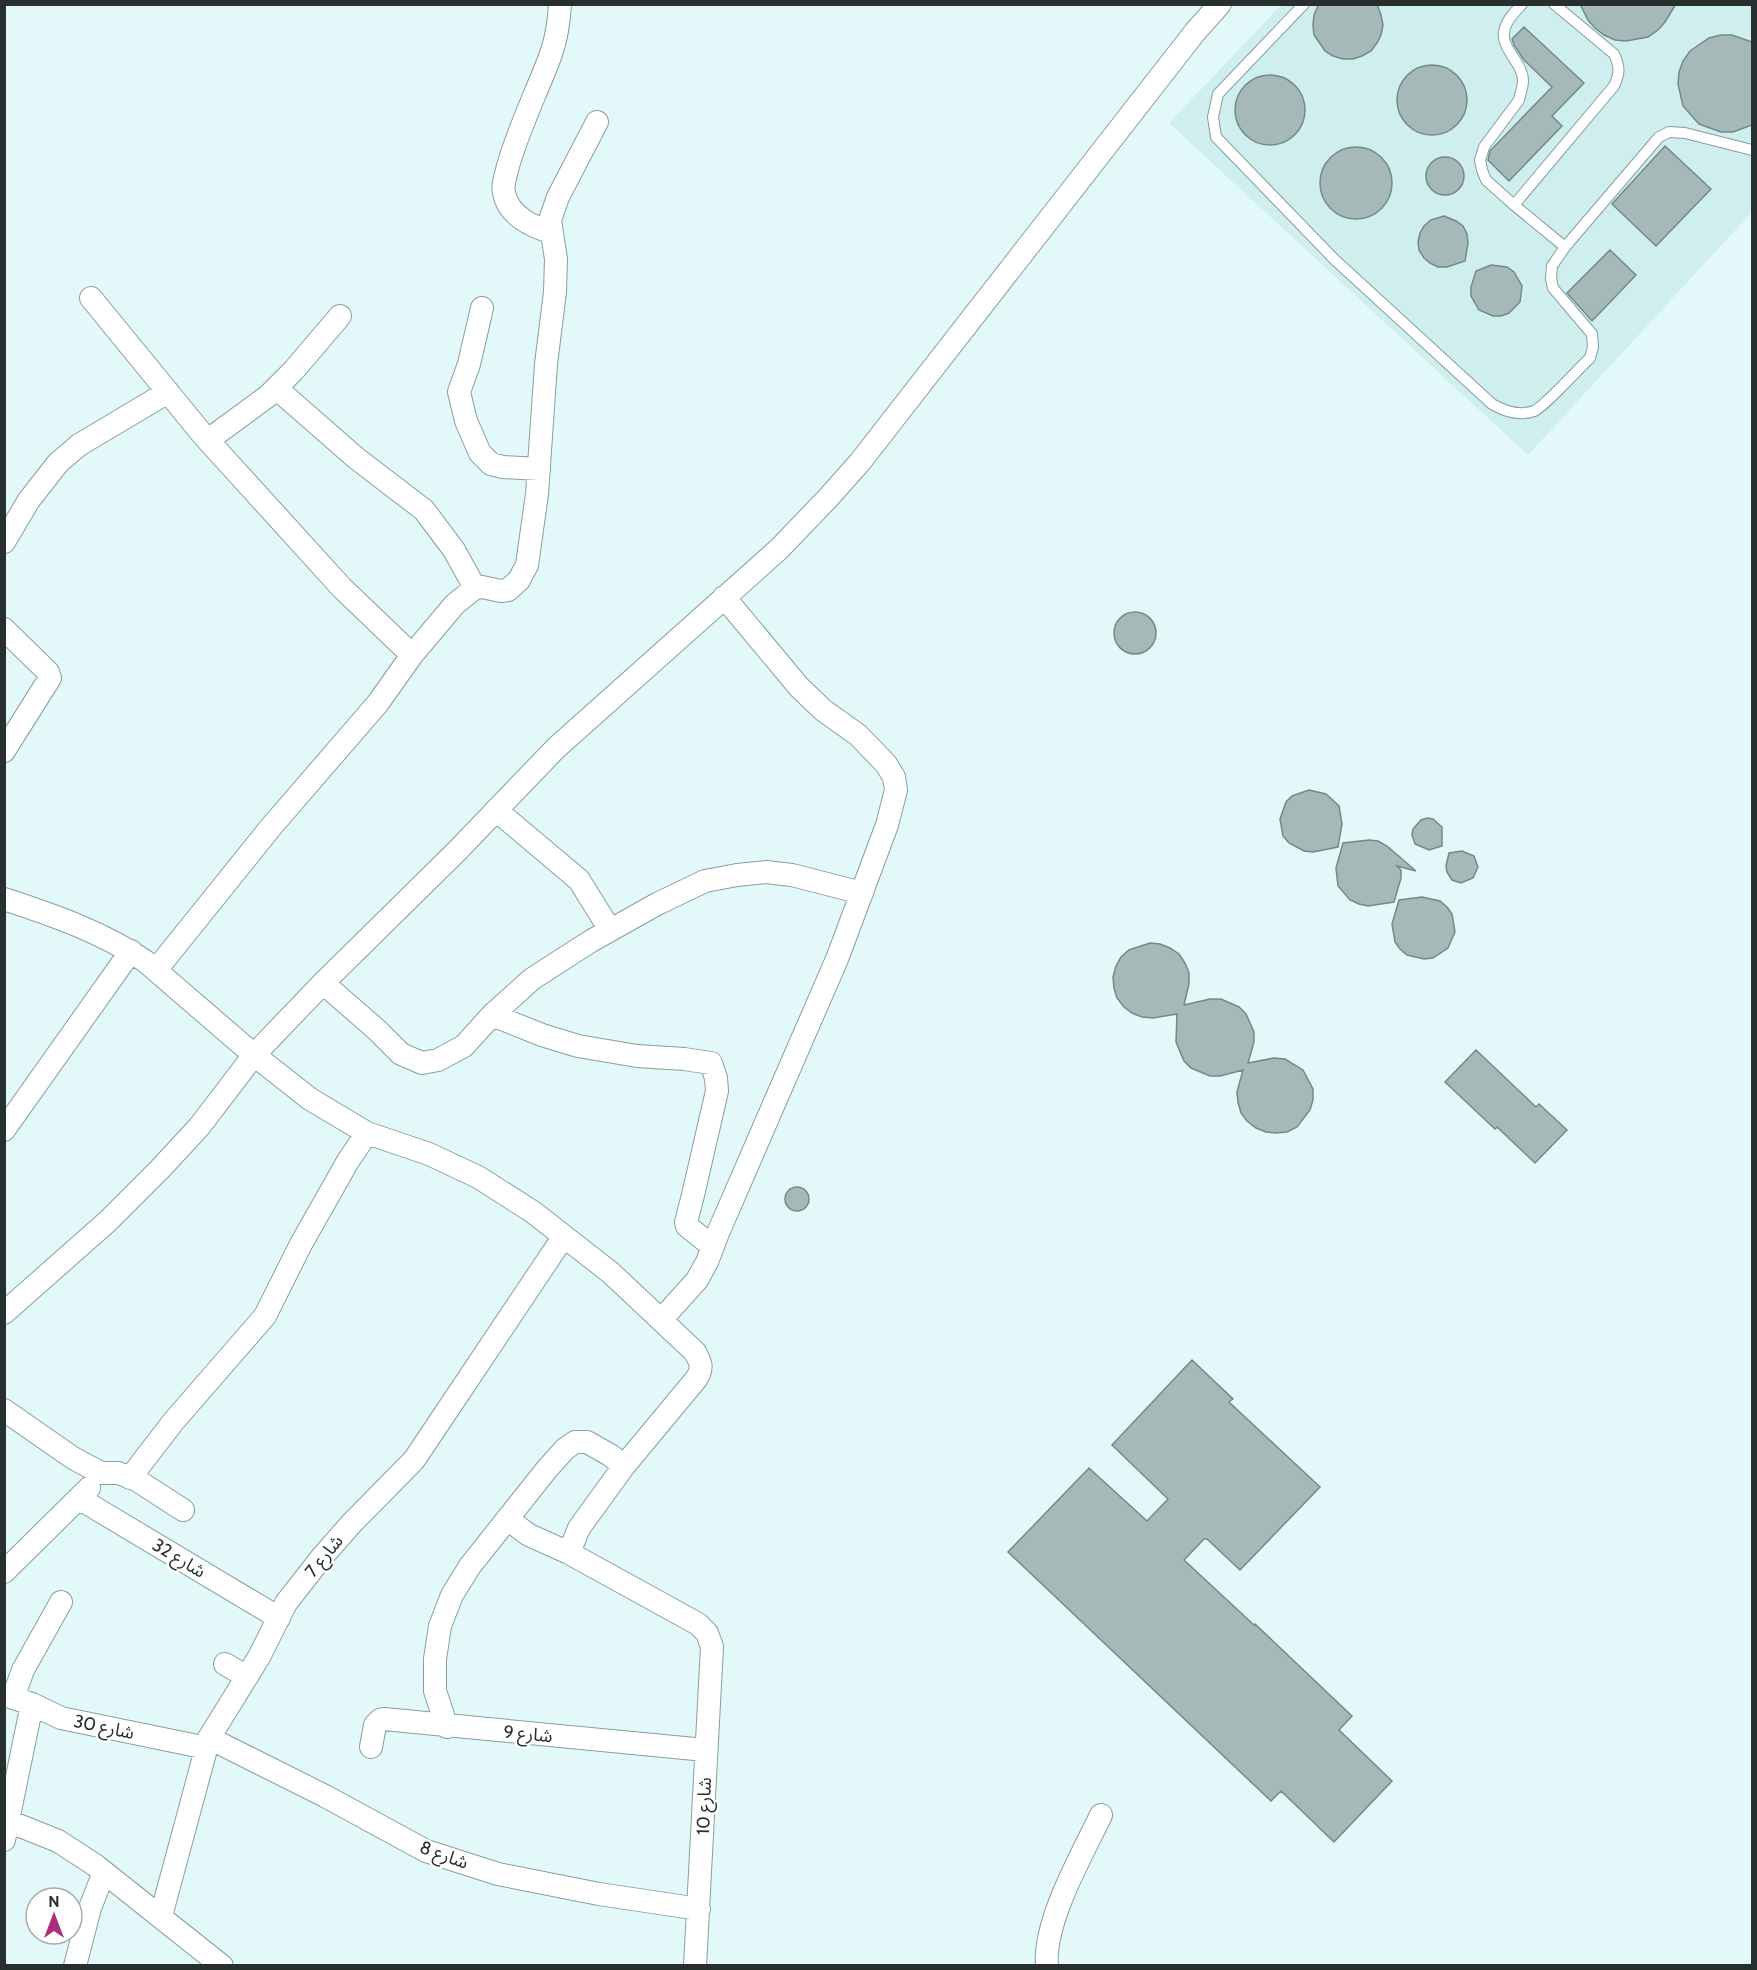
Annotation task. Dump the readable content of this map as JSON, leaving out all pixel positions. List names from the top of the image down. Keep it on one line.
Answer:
{"streets":{"street":["شارع 7","شارع 32","شارع 30","شارع 9","شارع 10","شارع 8"]},"crossings":[["شارع 7","شارع 32"],["شارع 7","شارع 30"],["شارع 7","شارع 8"],["شارع 30","شارع 8"],["شارع 9","شارع 10"],["شارع 10","شارع 8"]],"north":"top"}
